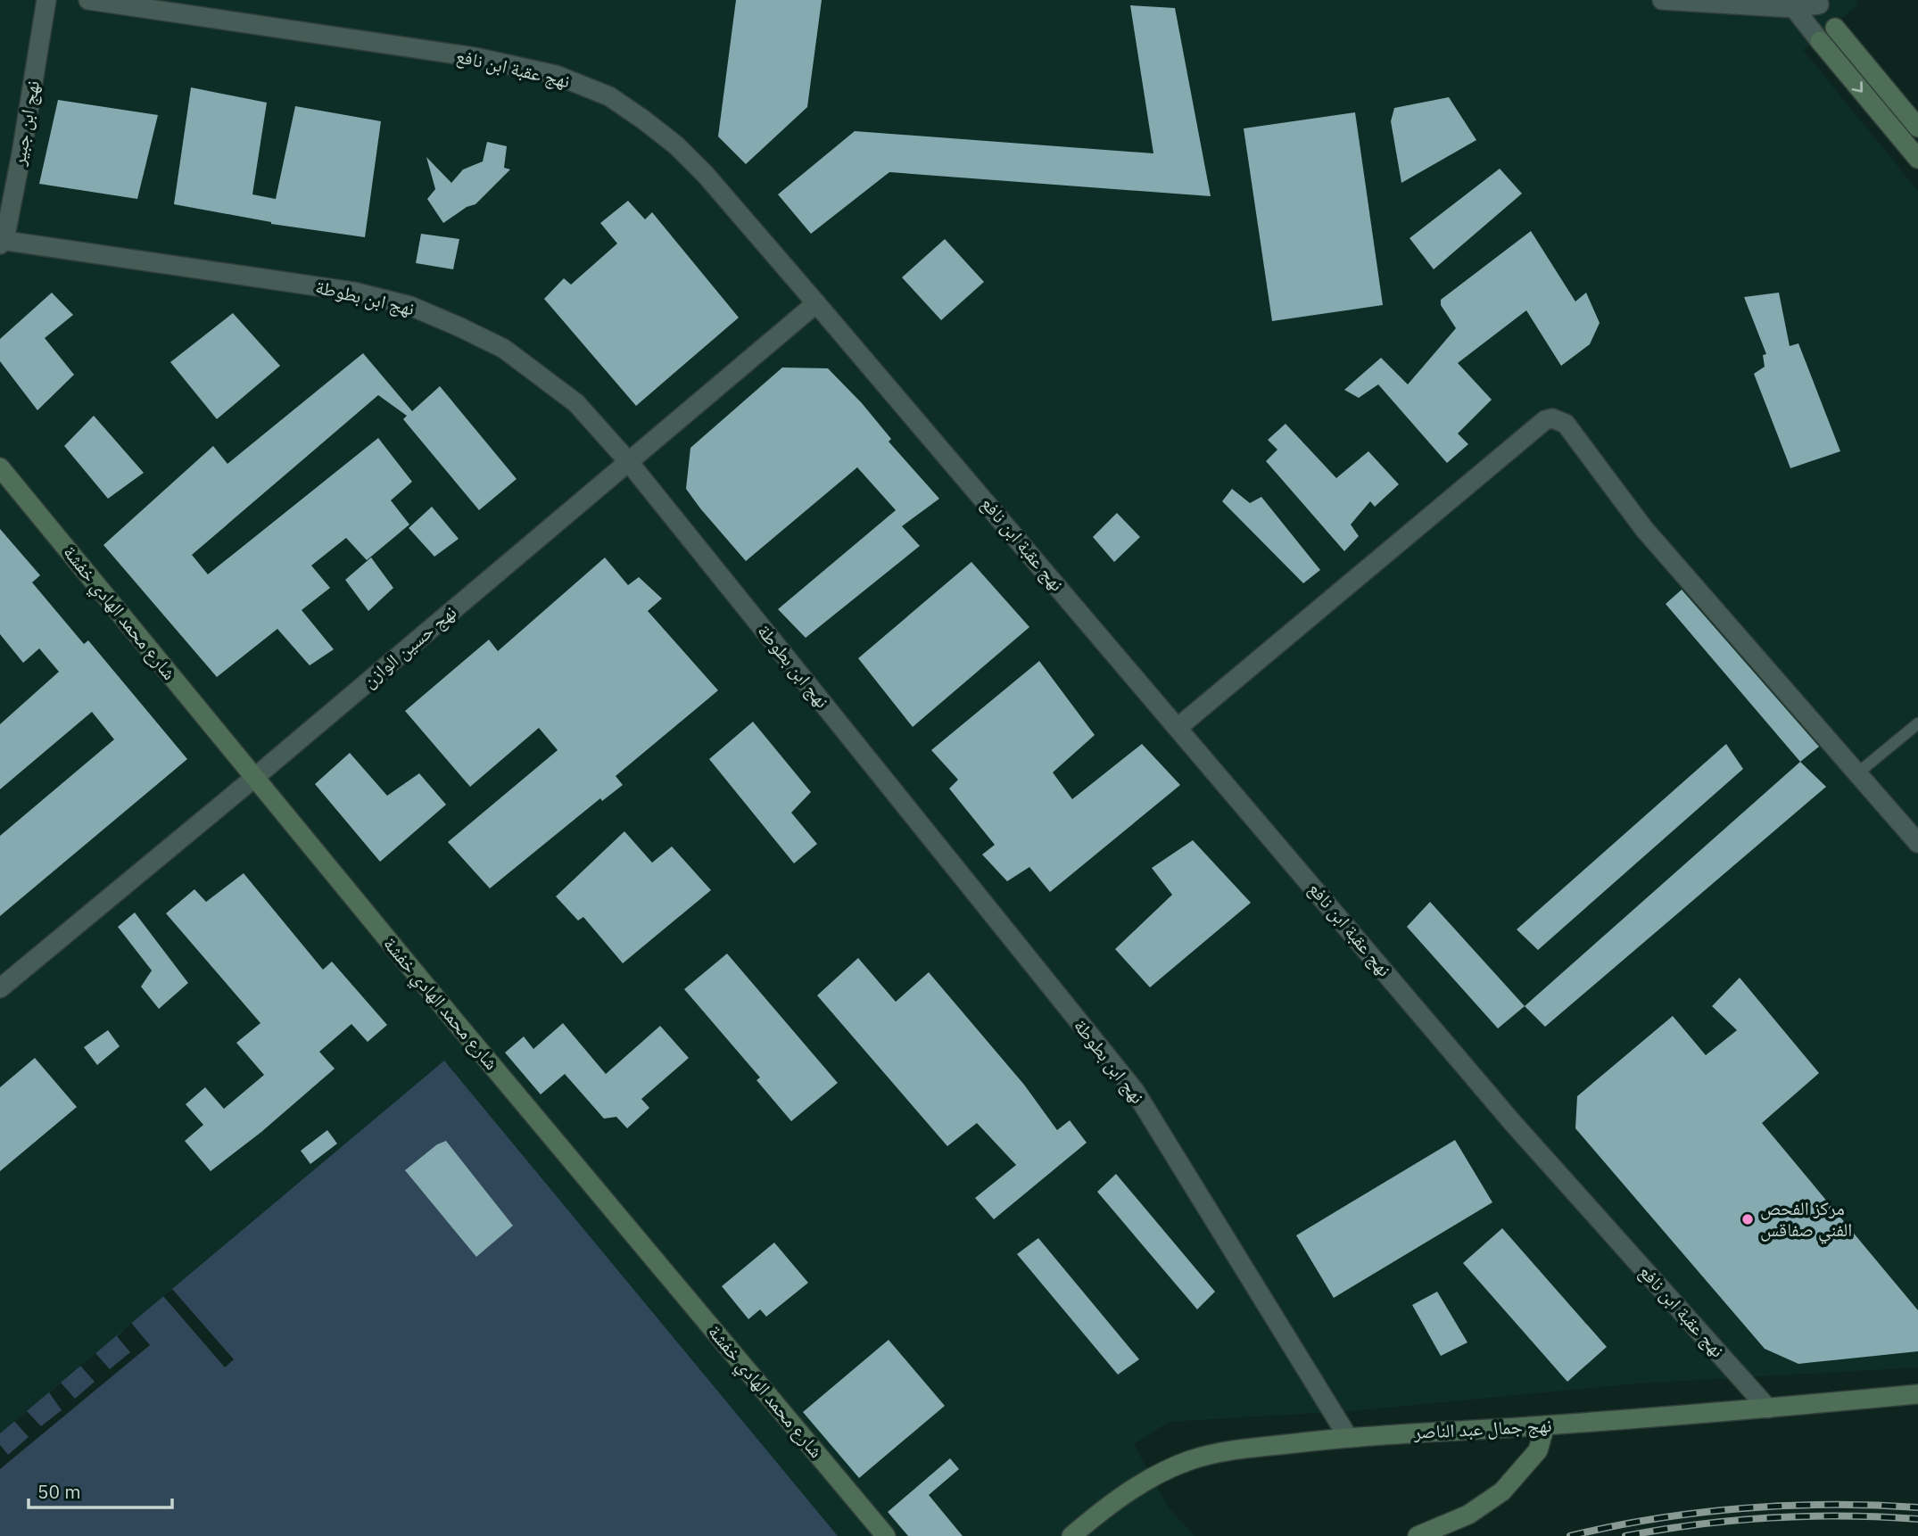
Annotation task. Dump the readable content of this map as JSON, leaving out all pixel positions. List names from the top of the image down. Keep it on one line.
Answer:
{"streets":{"street":["نهج عقبة ابن نافع","نهج ابن جبير","نهج ابن بطوطة","شارع محمد الهادي خفشة","نهج حسين الوازن","نهج جمال عبد الناصر"]},"crossings":[["نهج عقبة ابن نافع","نهج حسين الوازن"],["نهج عقبة ابن نافع","نهج جمال عبد الناصر"],["نهج ابن جبير","نهج ابن بطوطة"],["نهج ابن بطوطة","نهج حسين الوازن"],["نهج ابن بطوطة","نهج جمال عبد الناصر"],["شارع محمد الهادي خفشة","نهج حسين الوازن"]],"places":["مركز الفحص الفني صفاقس"],"scale_bar":"50 m"}
